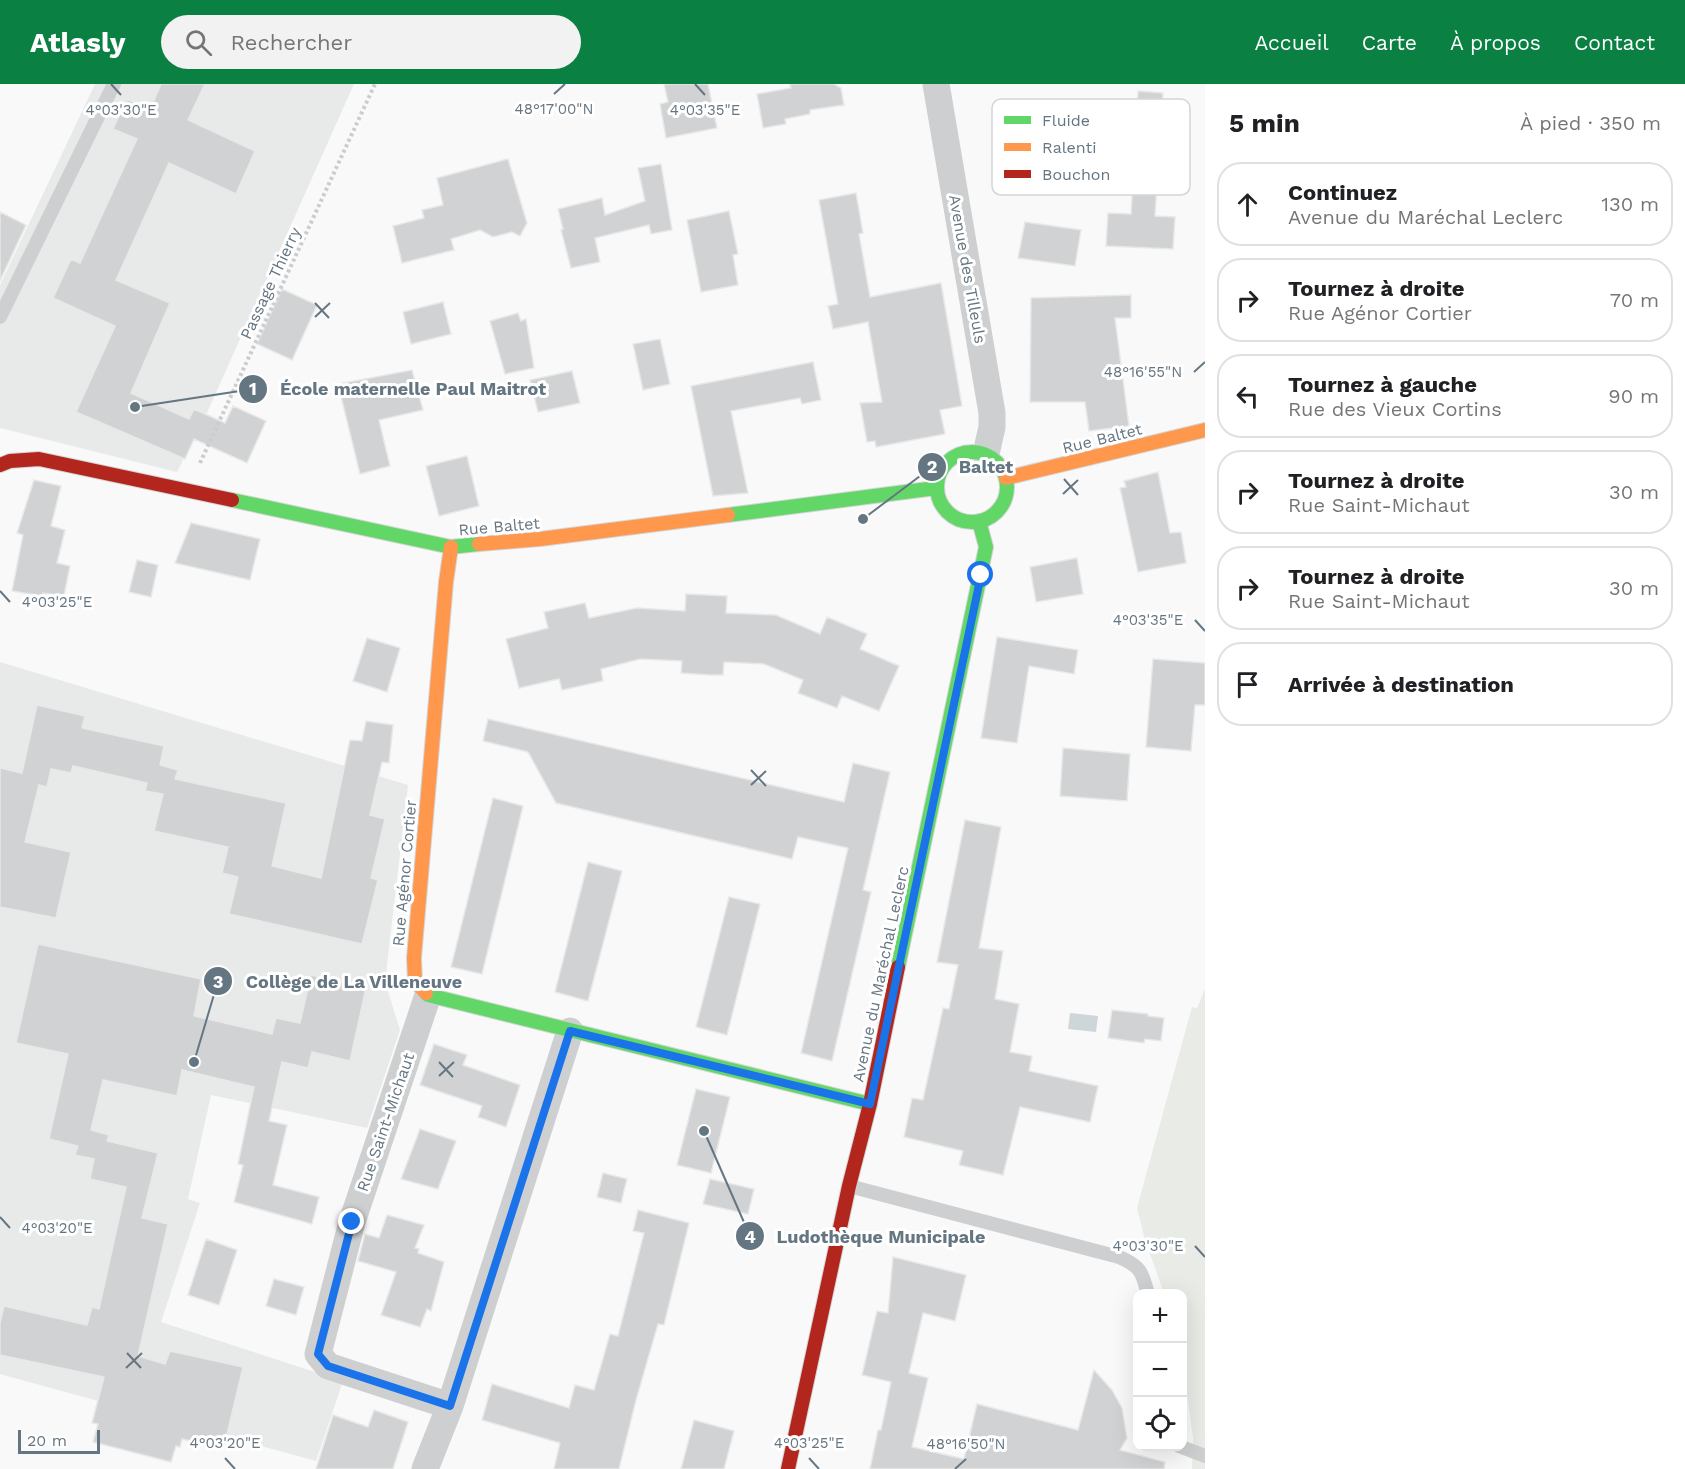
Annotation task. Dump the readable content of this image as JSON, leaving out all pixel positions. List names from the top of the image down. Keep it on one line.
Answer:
{"streets":{"street":["Avenue des Tilleuls","Rue Baltet","Rue Agénor Cortier","Avenue du Maréchal Leclerc","Rue Saint-Michaut"],"path":["Passage Thierry"]},"crossings":[["Avenue des Tilleuls","Rue Baltet"],["Avenue des Tilleuls","Avenue du Maréchal Leclerc"],["Passage Thierry","Rue Baltet"],["Rue Baltet","Rue Agénor Cortier"],["Rue Baltet","Avenue du Maréchal Leclerc"],["Rue Agénor Cortier","Rue Saint-Michaut"]],"places":["École maternelle Paul Maitrot","Baltet","Collège de La Villeneuve","Ludothèque Municipale"],"legend":["Fluide","Ralenti","Bouchon"],"scale_bar":"20 m","page":{"header":"Atlasly","search":"Rechercher","nav":["Accueil","Carte","À propos","Contact"],"heading":["5 min","À pied · 350 m"],"list":[["Continuez","Avenue du Maréchal Leclerc","130 m"],["Tournez à droite","Rue Agénor Cortier","70 m"],["Tournez à gauche","Rue des Vieux Cortins","90 m"],["Tournez à droite","Rue Saint-Michaut","30 m"],["Tournez à droite","Rue Saint-Michaut","30 m"],"Arrivée à destination"],"map_buttons":["+","−"],"scale":"20 m"},"coordinates":["48°17'00\"N","4°03'35\"E","4°03'30\"E","48°16'55\"N","4°03'25\"E","4°03'20\"E","48°16'50\"N"]}
